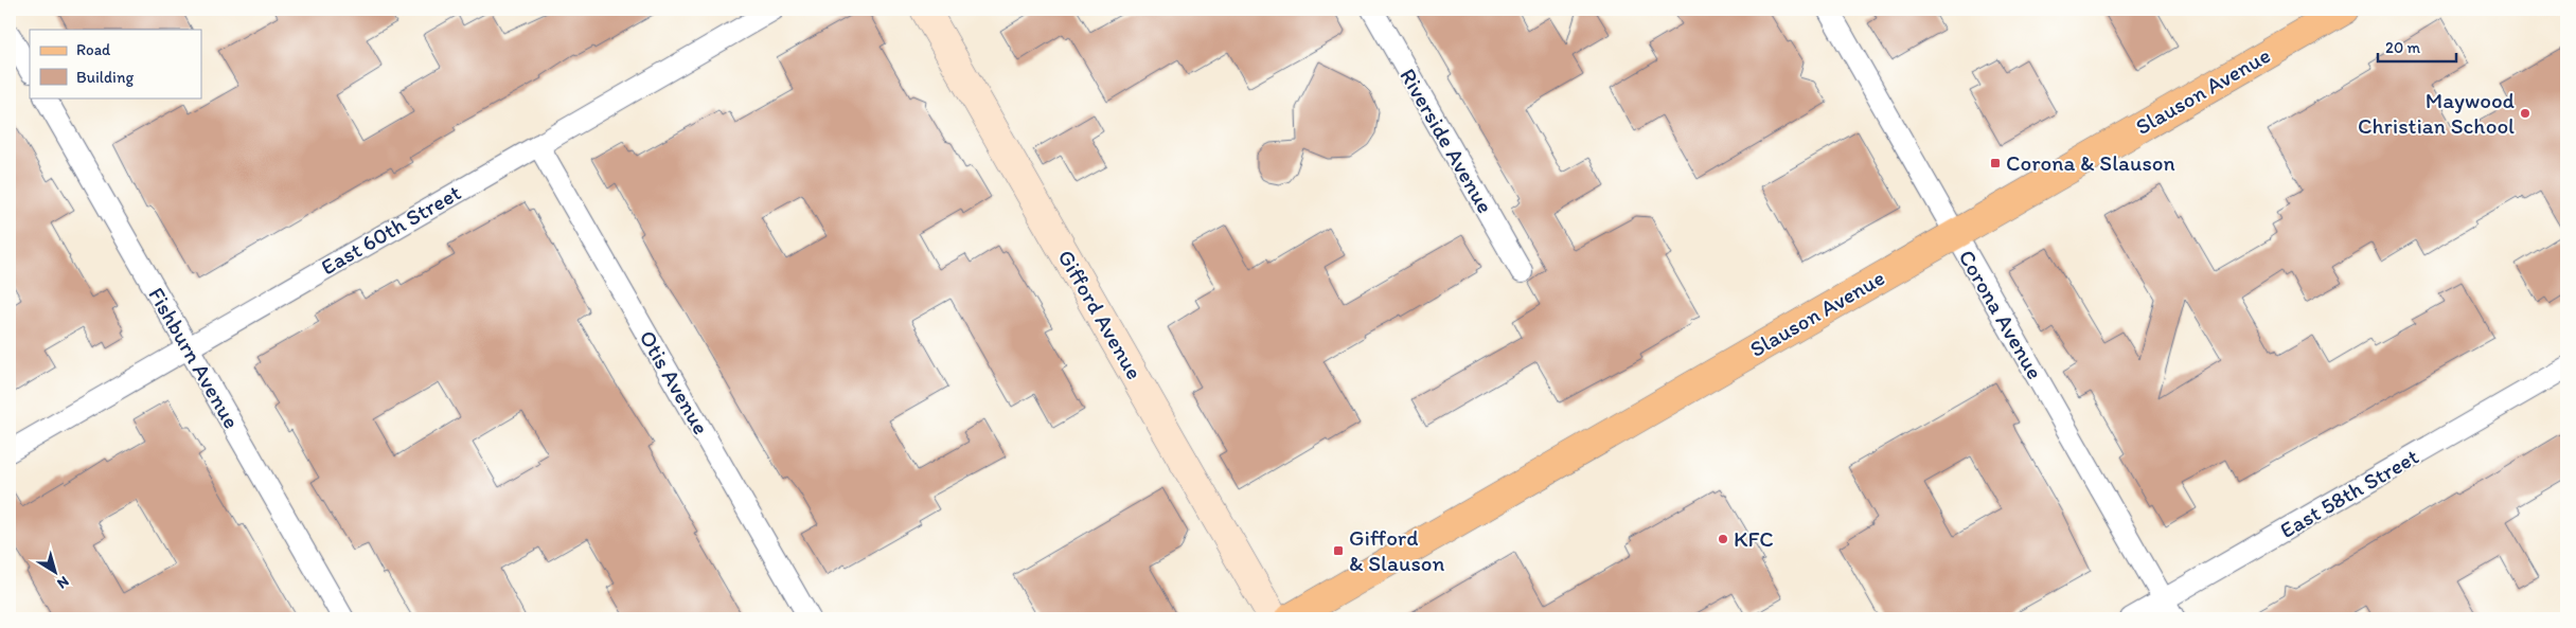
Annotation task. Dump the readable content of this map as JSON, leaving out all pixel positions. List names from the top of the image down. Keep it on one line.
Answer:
{"streets":{"main road":["Slauson Avenue"],"street":["Riverside Avenue","East 60th Street","Gifford Avenue","Corona Avenue","Fishburn Avenue","Otis Avenue","East 58th Street"]},"crossings":[["Slauson Avenue","Corona Avenue"],["East 60th Street","Fishburn Avenue"],["East 60th Street","Otis Avenue"],["Corona Avenue","East 58th Street"]],"places":{"other":["Maywood Christian School","KFC"],"transit":["Corona & Slauson","Gifford & Slauson"]},"legend":["Road","Building"],"scale_bar":"20 m","north":"bottom right"}
